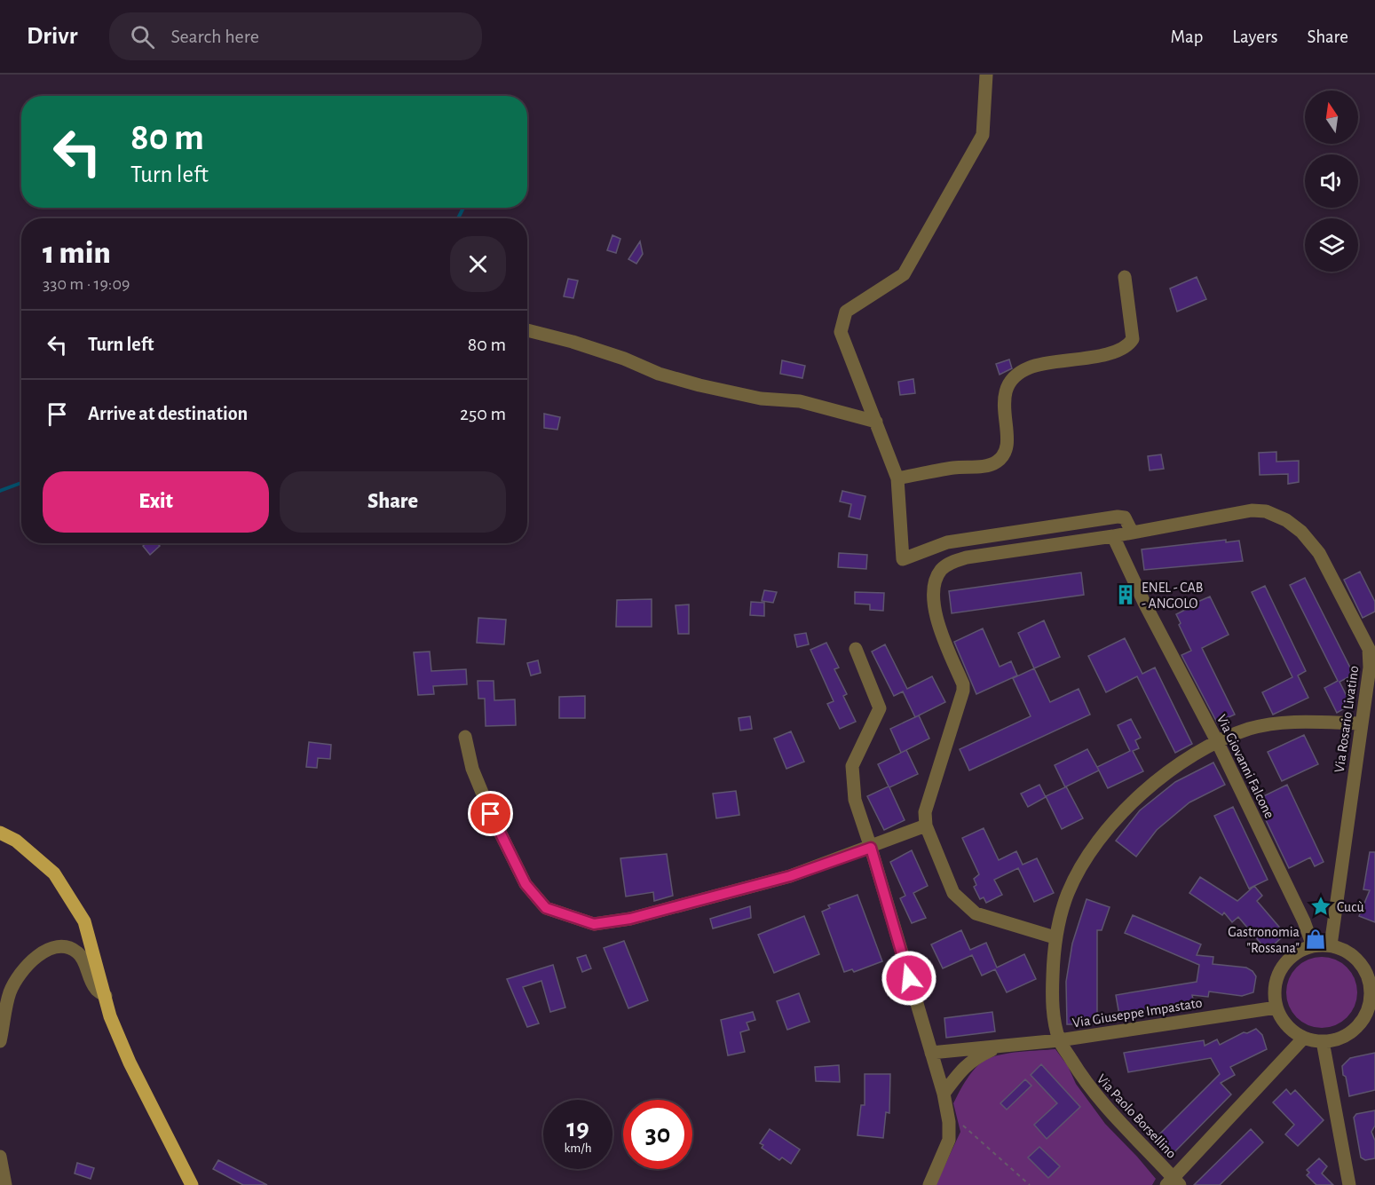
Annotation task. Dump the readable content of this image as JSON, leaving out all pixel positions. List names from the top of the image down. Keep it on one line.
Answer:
{"streets":{"street":["Via Rosario Livatino","Via Giovanni Falcone","Via Giuseppe Impastato","Via Paolo Borsellino"]},"crossings":[["Via Rosario Livatino","Via Giovanni Falcone"],["Via Rosario Livatino","Via Giuseppe Impastato"],["Via Rosario Livatino","Via Paolo Borsellino"],["Via Giovanni Falcone","Via Giuseppe Impastato"],["Via Giovanni Falcone","Via Paolo Borsellino"],["Via Giuseppe Impastato","Via Paolo Borsellino"]],"places":{"building":["ENEL - CAB - ANGOLO"],"place":["Cucù"],"shop":["Gastronomia \"Rossana\""]},"north":"top","page":{"header":"Drivr","search":"Search here","nav":["Map","Layers","Share"],"turn":["80 m","Turn left"],"heading":["1 min","330 m · 19:09"],"list":[{"name":"Turn left","value":"80 m"},{"name":"Arrive at destination","value":"250 m"}],"buttons":["Exit","Share"],"speed":"19 km/h","limit":"30"}}
